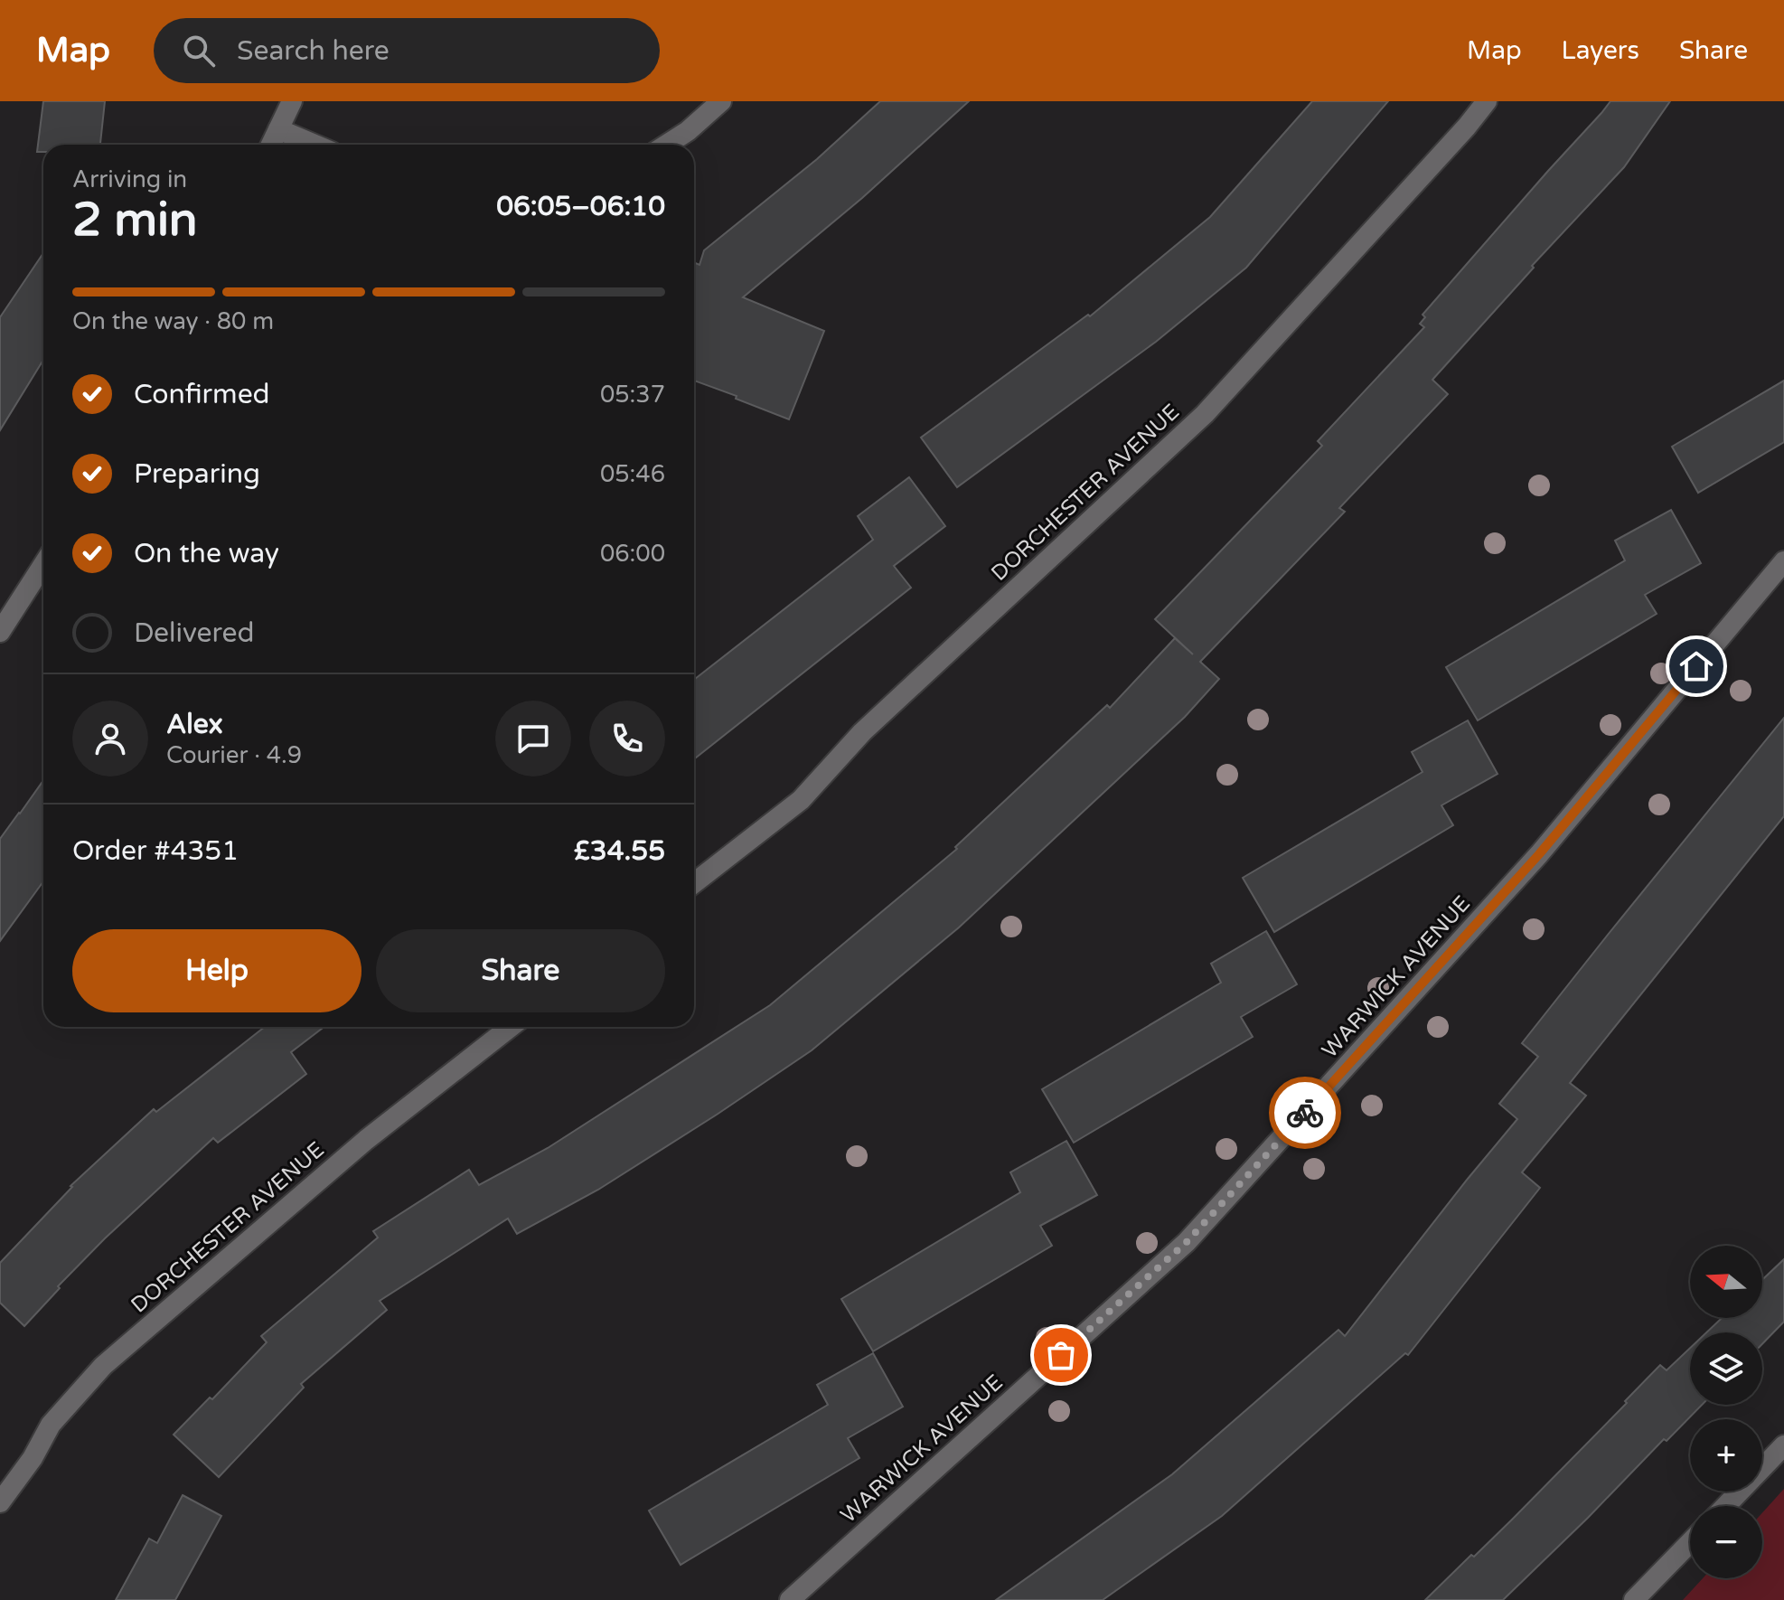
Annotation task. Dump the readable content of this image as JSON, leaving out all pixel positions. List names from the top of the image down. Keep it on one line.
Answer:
{"streets":{"street":["DORCHESTER AVENUE","WARWICK AVENUE"]},"north":"left","page":{"header":"Map","search":"Search here","nav":["Map","Layers","Share"],"heading":["2 min","Arriving in","06:05–06:10"],"panel":["Alex","Courier · 4.9","Order #4351","£34.55"],"bar":"On the way · 80 m","list":[["Confirmed","05:37"],["Preparing","05:46"],["On the way","06:00"],"Delivered"],"buttons":["Help","Share"],"map_buttons":["+","−"]}}
